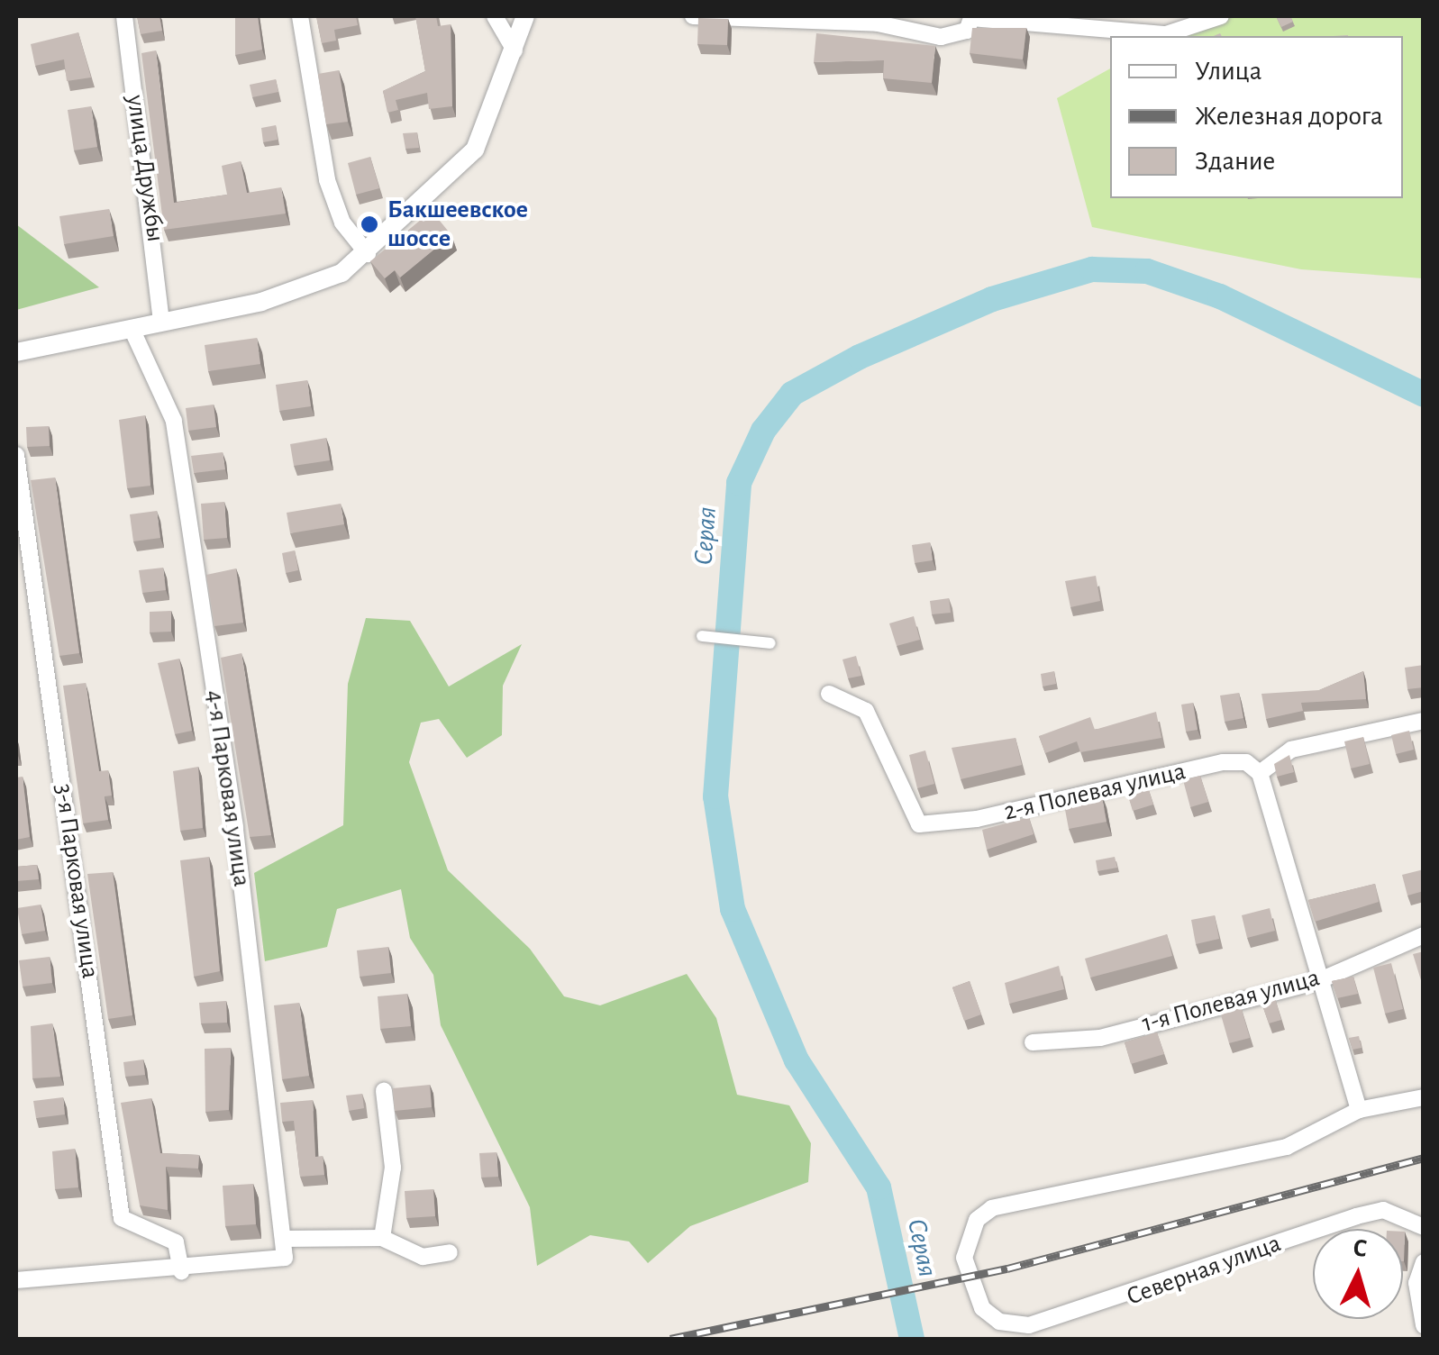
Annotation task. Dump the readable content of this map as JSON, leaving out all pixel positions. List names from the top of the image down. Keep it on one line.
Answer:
{"streets":{"street":["улица Дружбы","4-я Парковая улица","2-я Полевая улица","3-я Парковая улица","1-я Полевая улица","Северная улица"]},"crossings":[["4-я Парковая улица","3-я Парковая улица"]],"water":["Серая"],"places":["Бакшеевское шоссе"],"legend":["Улица","Железная дорога","Здание"],"north":"top"}
